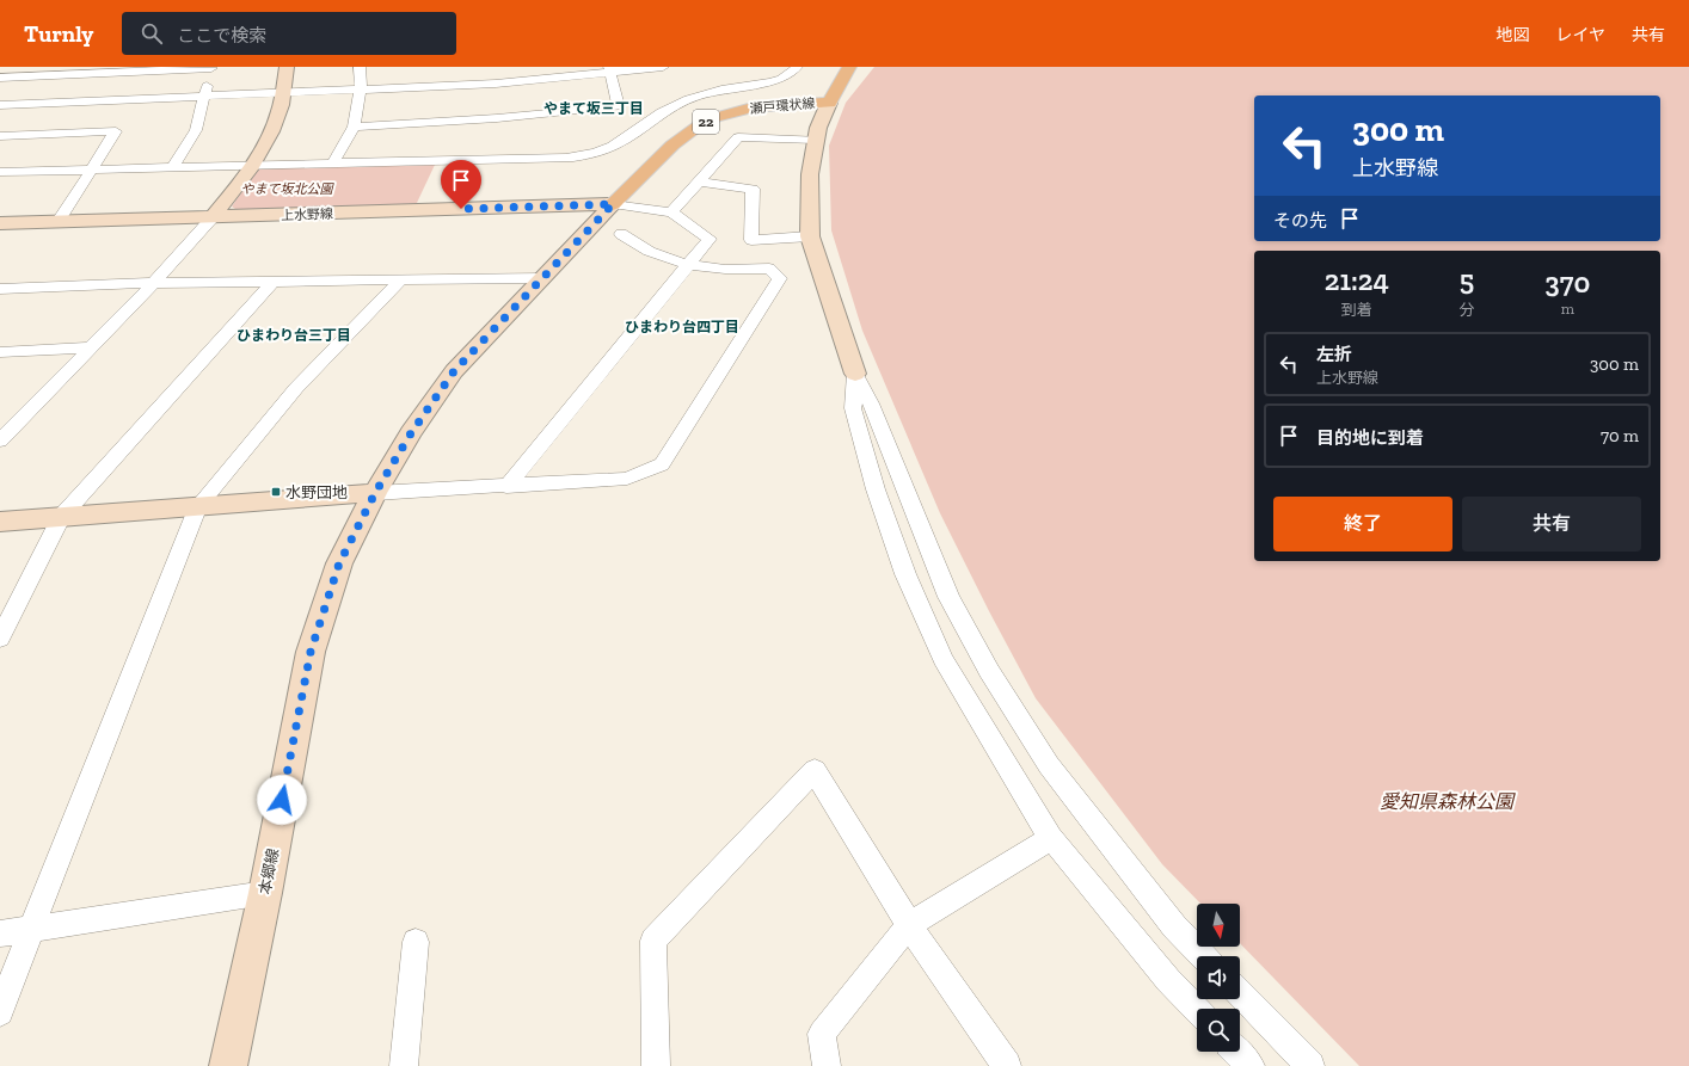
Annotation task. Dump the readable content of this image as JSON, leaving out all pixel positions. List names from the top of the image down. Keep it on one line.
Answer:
{"streets":{"main road":["瀬戸環状線","22"],"street":["上水野線","本郷線"]},"crossings":[["瀬戸環状線","上水野線"],["瀬戸環状線","本郷線"],["上水野線","本郷線"]],"districts":["やまて坂三丁目","ひまわり台四丁目","ひまわり台三丁目"],"parks":["やまて坂北公園","愛知県森林公園"],"places":{"transit":["水野団地"]},"north":"bottom","page":{"header":"Turnly","search":"ここで検索","nav":["地図","レイヤ","共有"],"turn":["300 m","上水野線"],"then":"その先","eta":["21:24","到着","5","分","370","m"],"list":[{"name":"左折","note":"上水野線","value":"300 m"},{"name":"目的地に到着","value":"70 m"}],"buttons":["終了","共有"]}}
